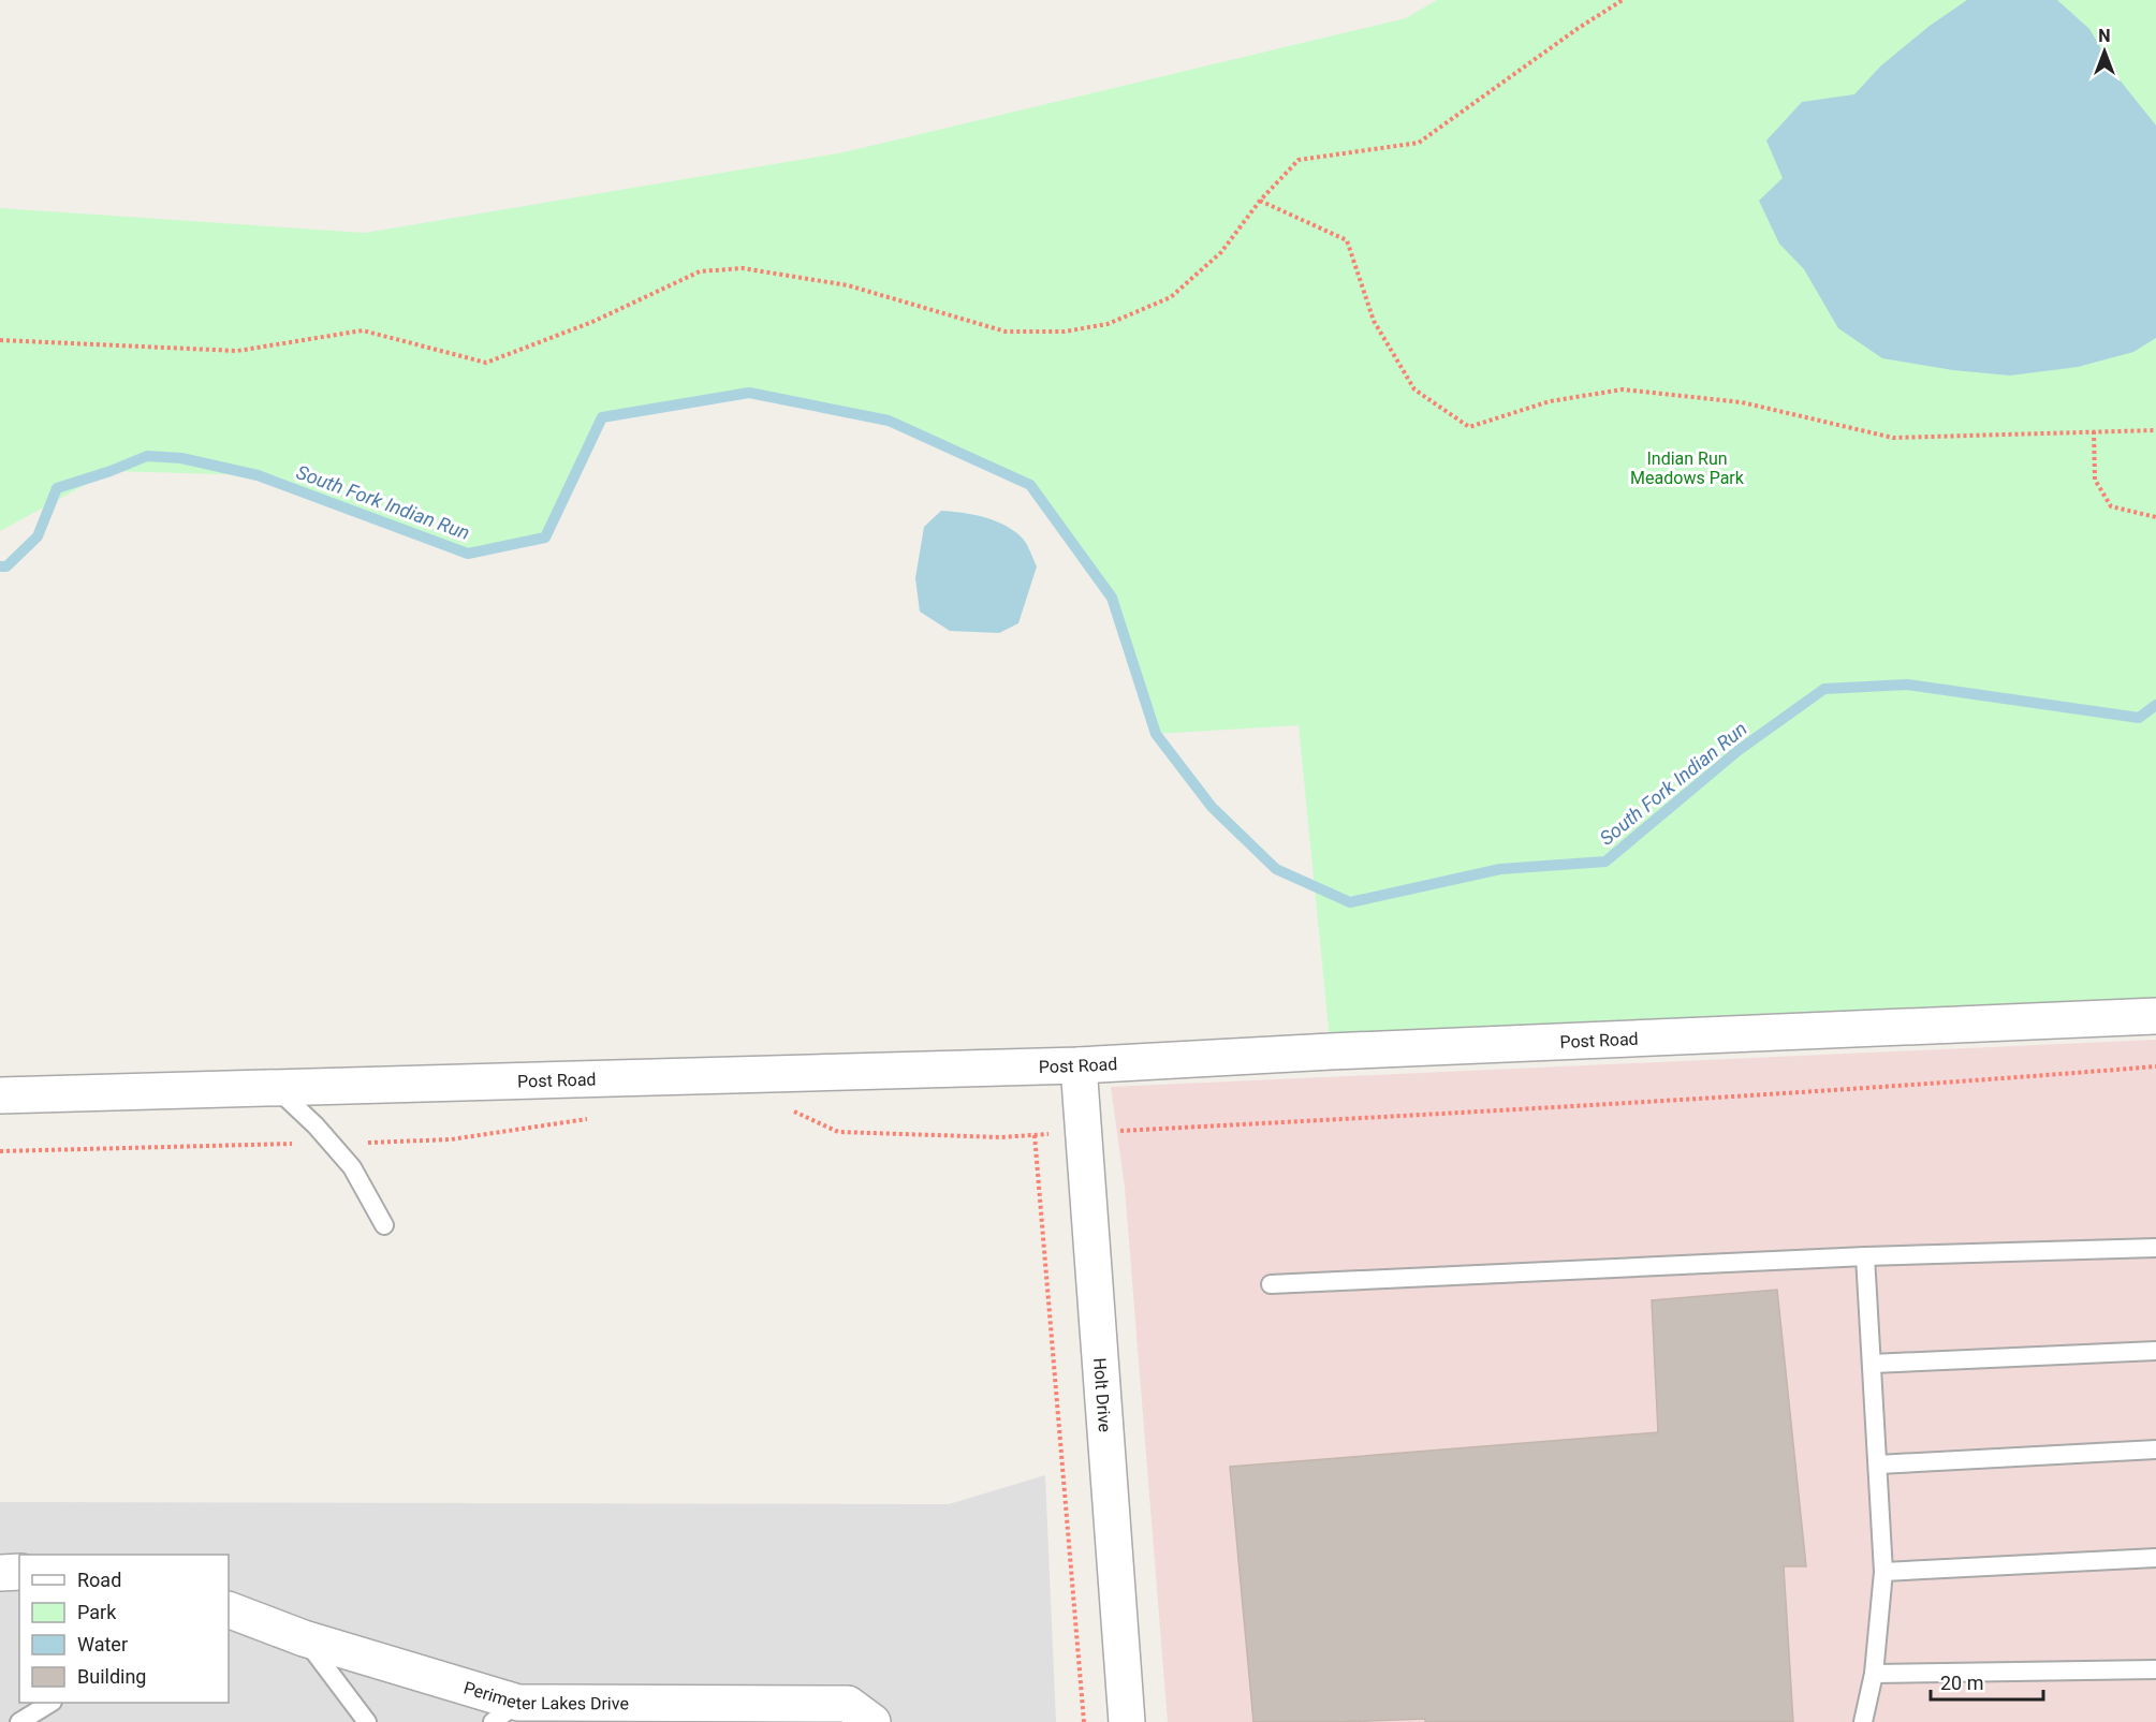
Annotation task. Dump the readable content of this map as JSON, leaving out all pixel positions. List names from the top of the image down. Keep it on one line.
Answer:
{"streets":{"street":["Post Road","Holt Drive","Perimeter Lakes Drive"]},"crossings":[["Post Road","Holt Drive"]],"water":["South Fork Indian Run"],"parks":["Indian Run Meadows Park"],"legend":["Road","Park","Water","Building"],"scale_bar":"20 m","north":"top"}
